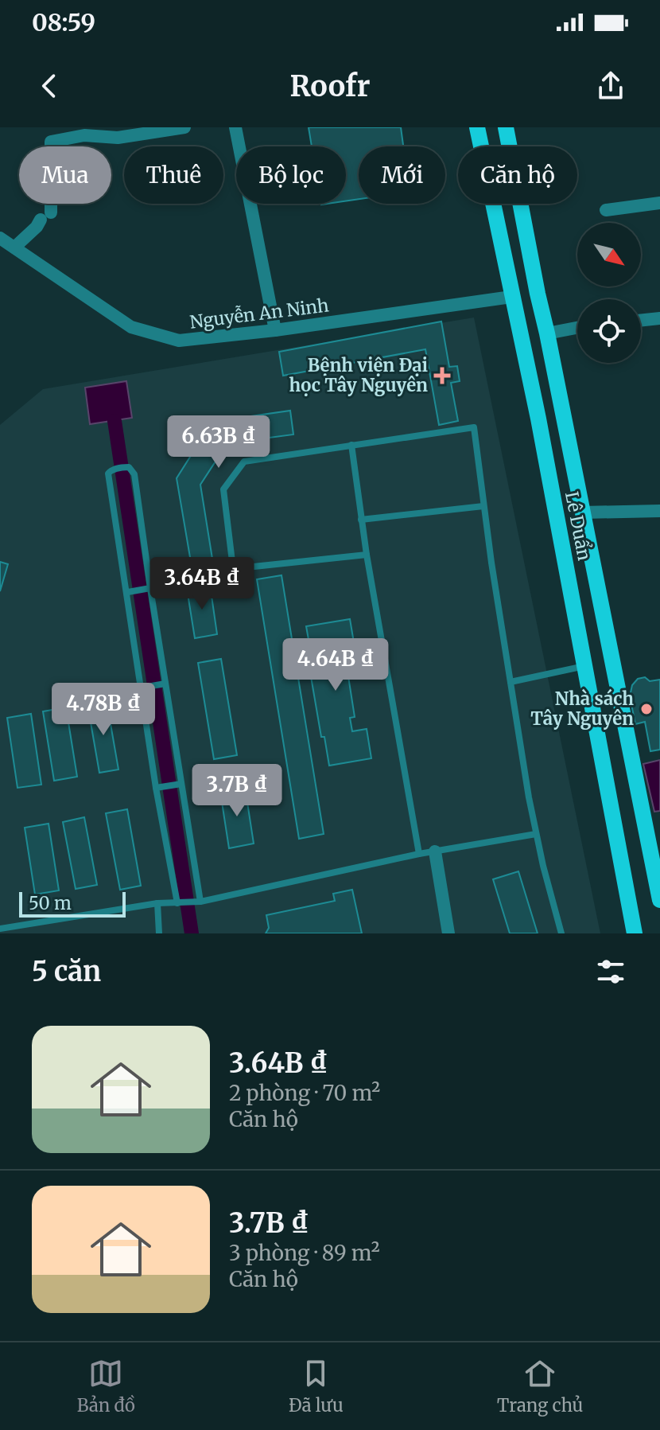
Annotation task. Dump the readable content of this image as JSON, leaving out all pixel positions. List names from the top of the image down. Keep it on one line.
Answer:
{"streets":{"main road":["Lê Duẩn"],"street":["Nguyễn An Ninh"]},"crossings":[["Nguyễn An Ninh","Lê Duẩn"]],"places":{"health":["Bệnh viện Đại học Tây Nguyên"],"other":["Nhà sách Tây Nguyên"]},"scale_bar":"50 m","north":"bottom right","page":{"status":"08:59","header":"Roofr","chip":["Mua","Thuê","Bộ lọc","Mới","Căn hộ"],"price":["6.63B ₫","3.64B ₫","4.64B ₫","4.78B ₫","3.7B ₫"],"scale":"50 m","heading":"5 căn","list":[{"name":"3.64B ₫","note":"2 phòng · 70 m² · Căn hộ"},{"name":"3.7B ₫","note":"3 phòng · 89 m² · Căn hộ"}],"tabs":["Bản đồ","Đã lưu","Trang chủ"]}}
